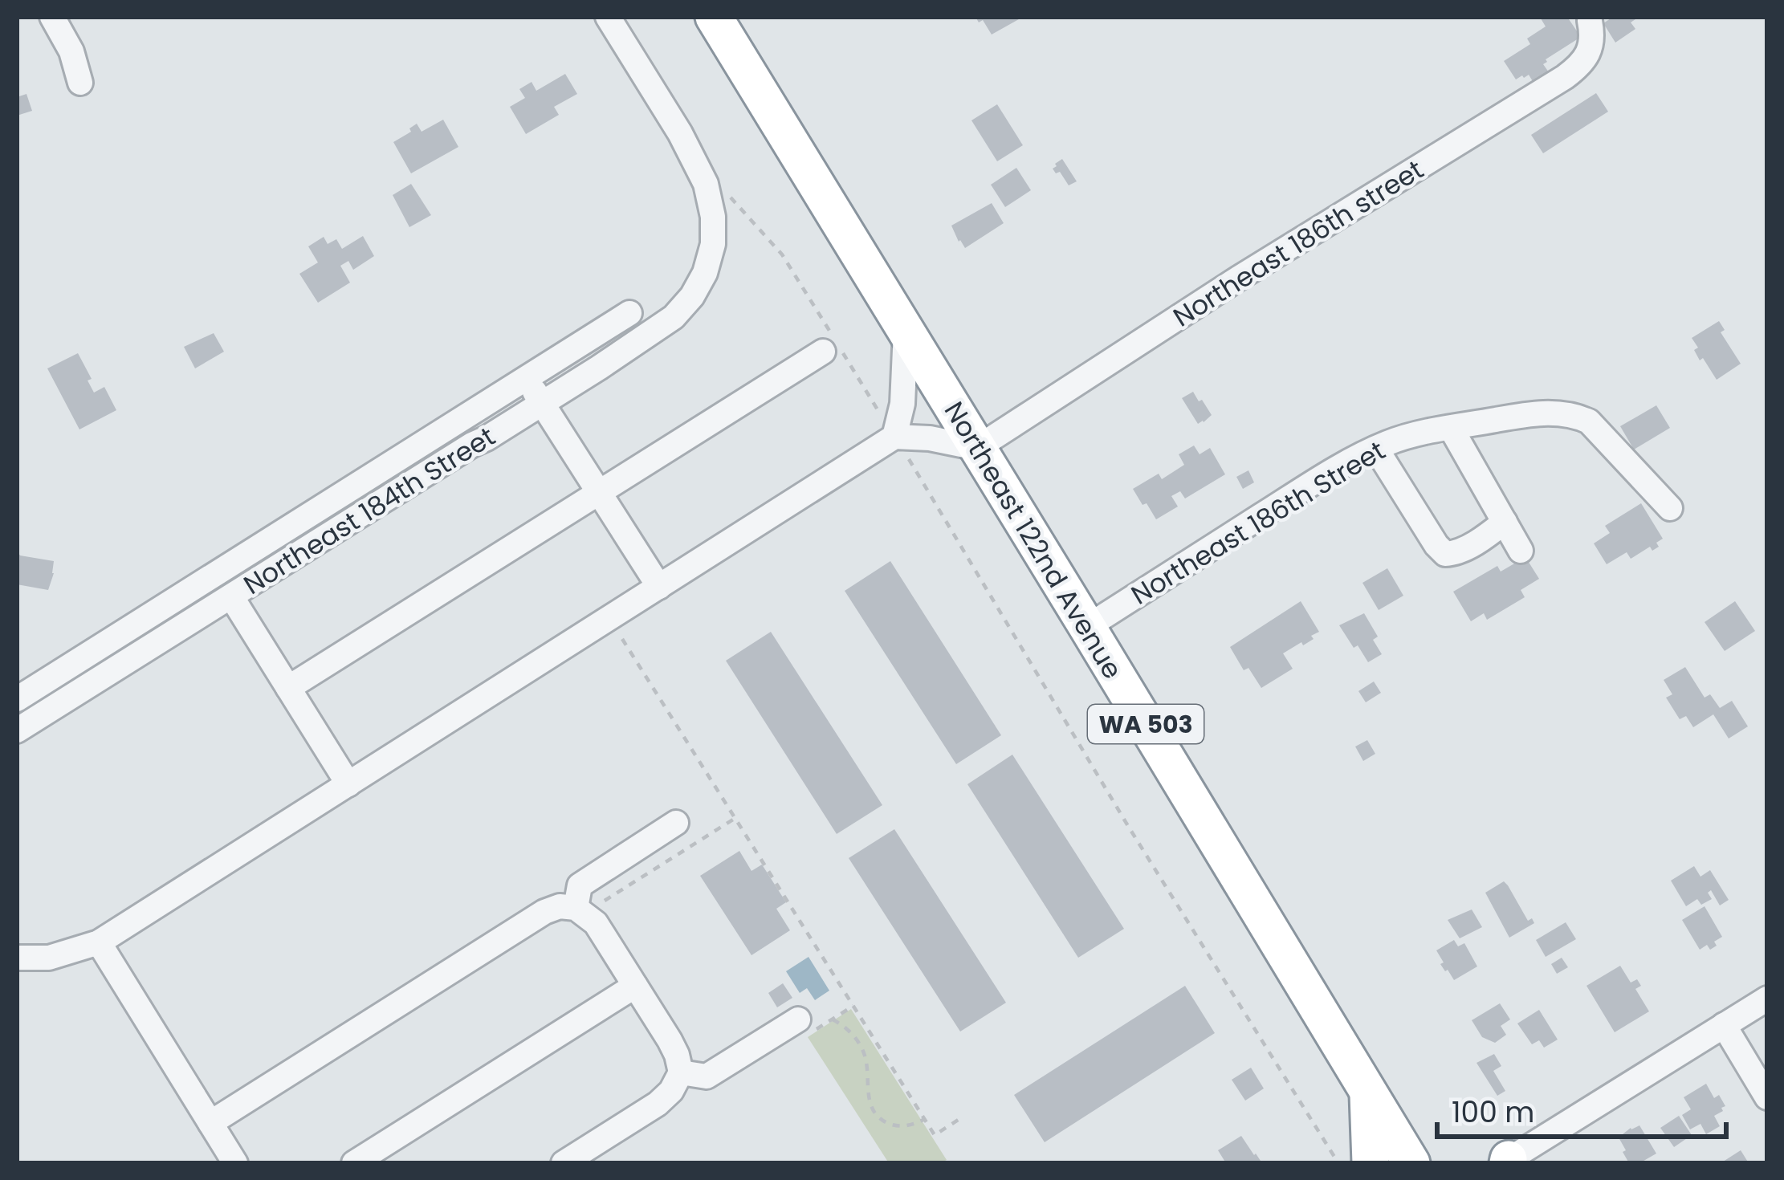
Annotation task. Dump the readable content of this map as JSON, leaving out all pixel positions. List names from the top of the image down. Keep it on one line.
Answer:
{"streets":{"highway":["Northeast 122nd Avenue","WA 503"],"street":["Northeast 186th street","Northeast 184th Street","Northeast 186th Street"]},"crossings":[["Northeast 186th street","Northeast 122nd Avenue"],["Northeast 186th Street","Northeast 122nd Avenue"]],"scale_bar":"100 m"}
